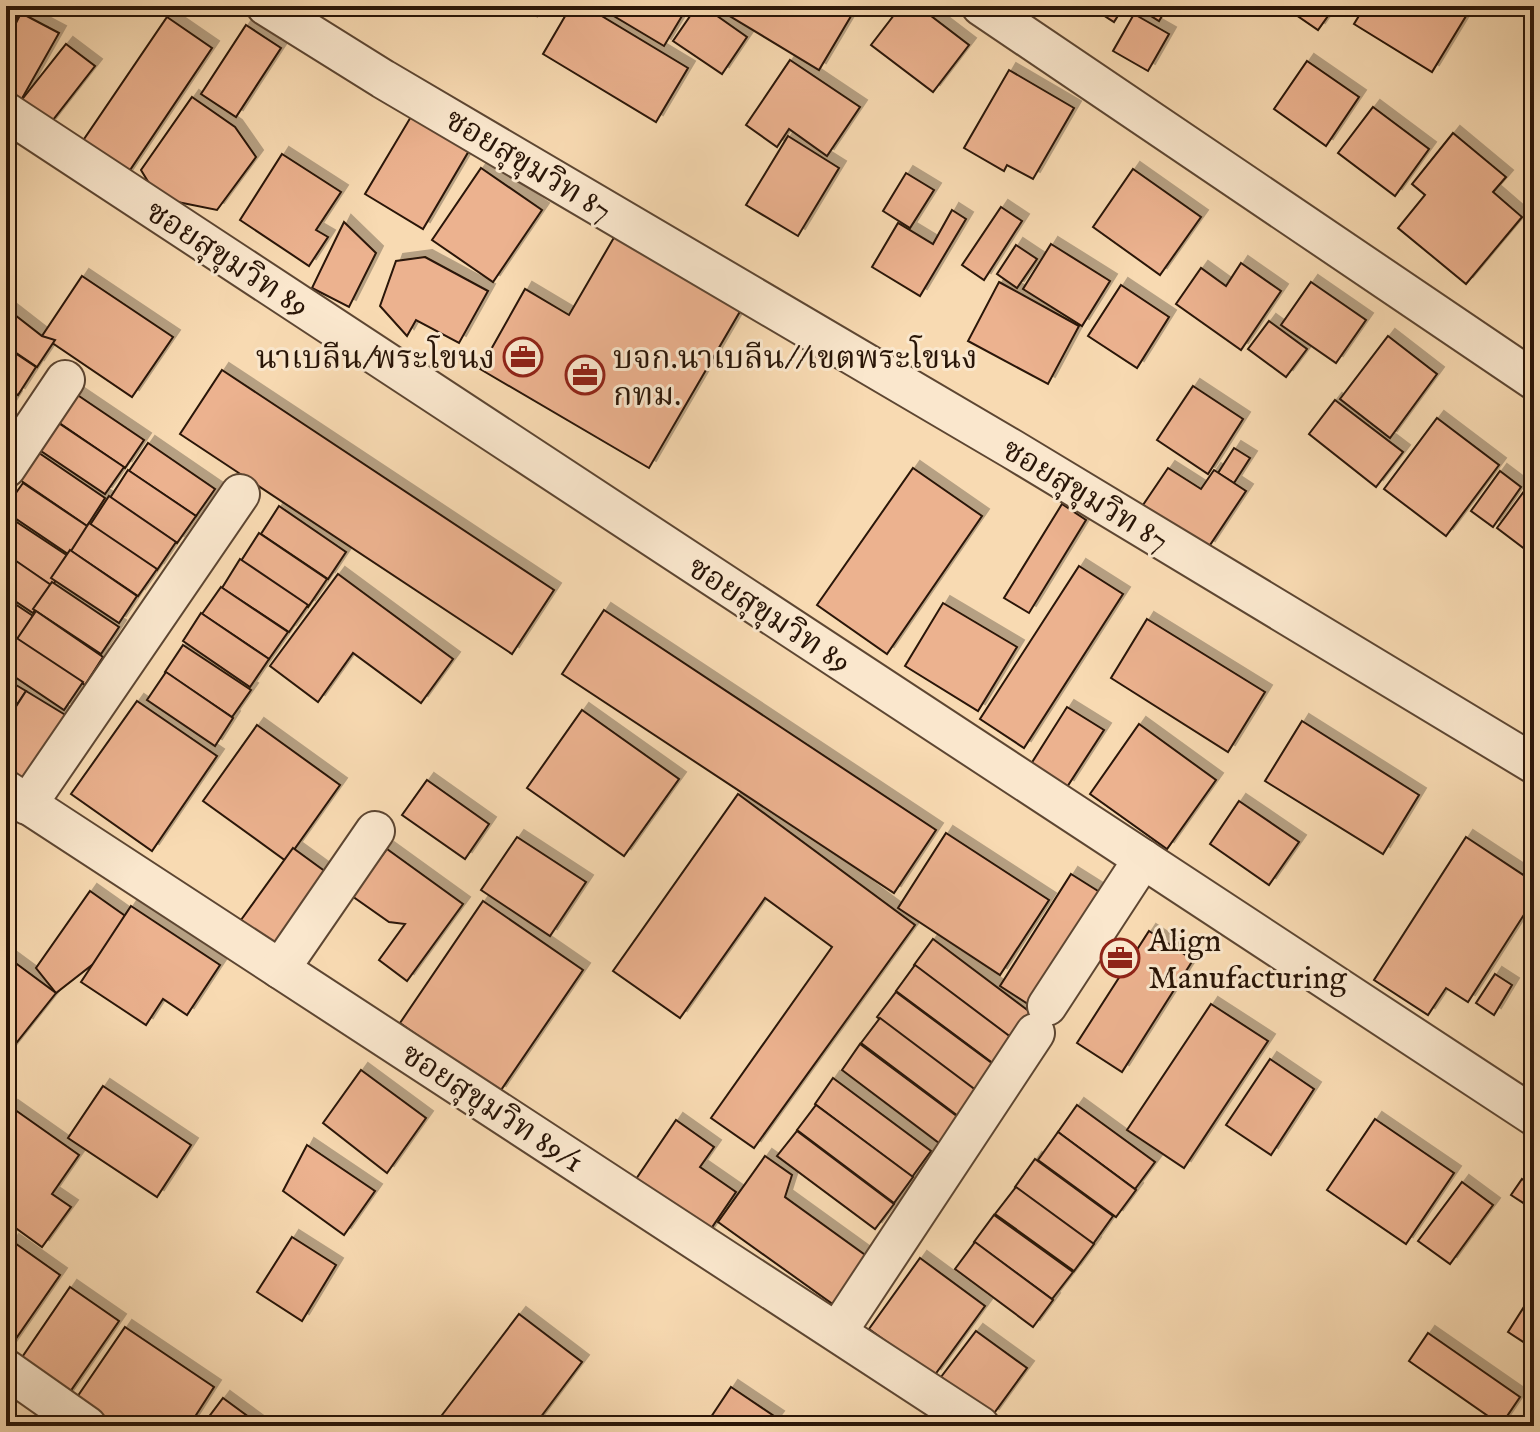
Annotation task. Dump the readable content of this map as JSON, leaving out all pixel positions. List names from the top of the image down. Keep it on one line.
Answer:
{"streets":{"street":["ซอยสุขุมวิท 87","ซอยสุขุมวิท 89","ซอยสุขุมวิท 89/1"]},"places":{"office":["นาเบลีน/พระโขนง","บจก.นาเบลีน//เขตพระโขนง กทม.","Align Manufacturing"]}}
